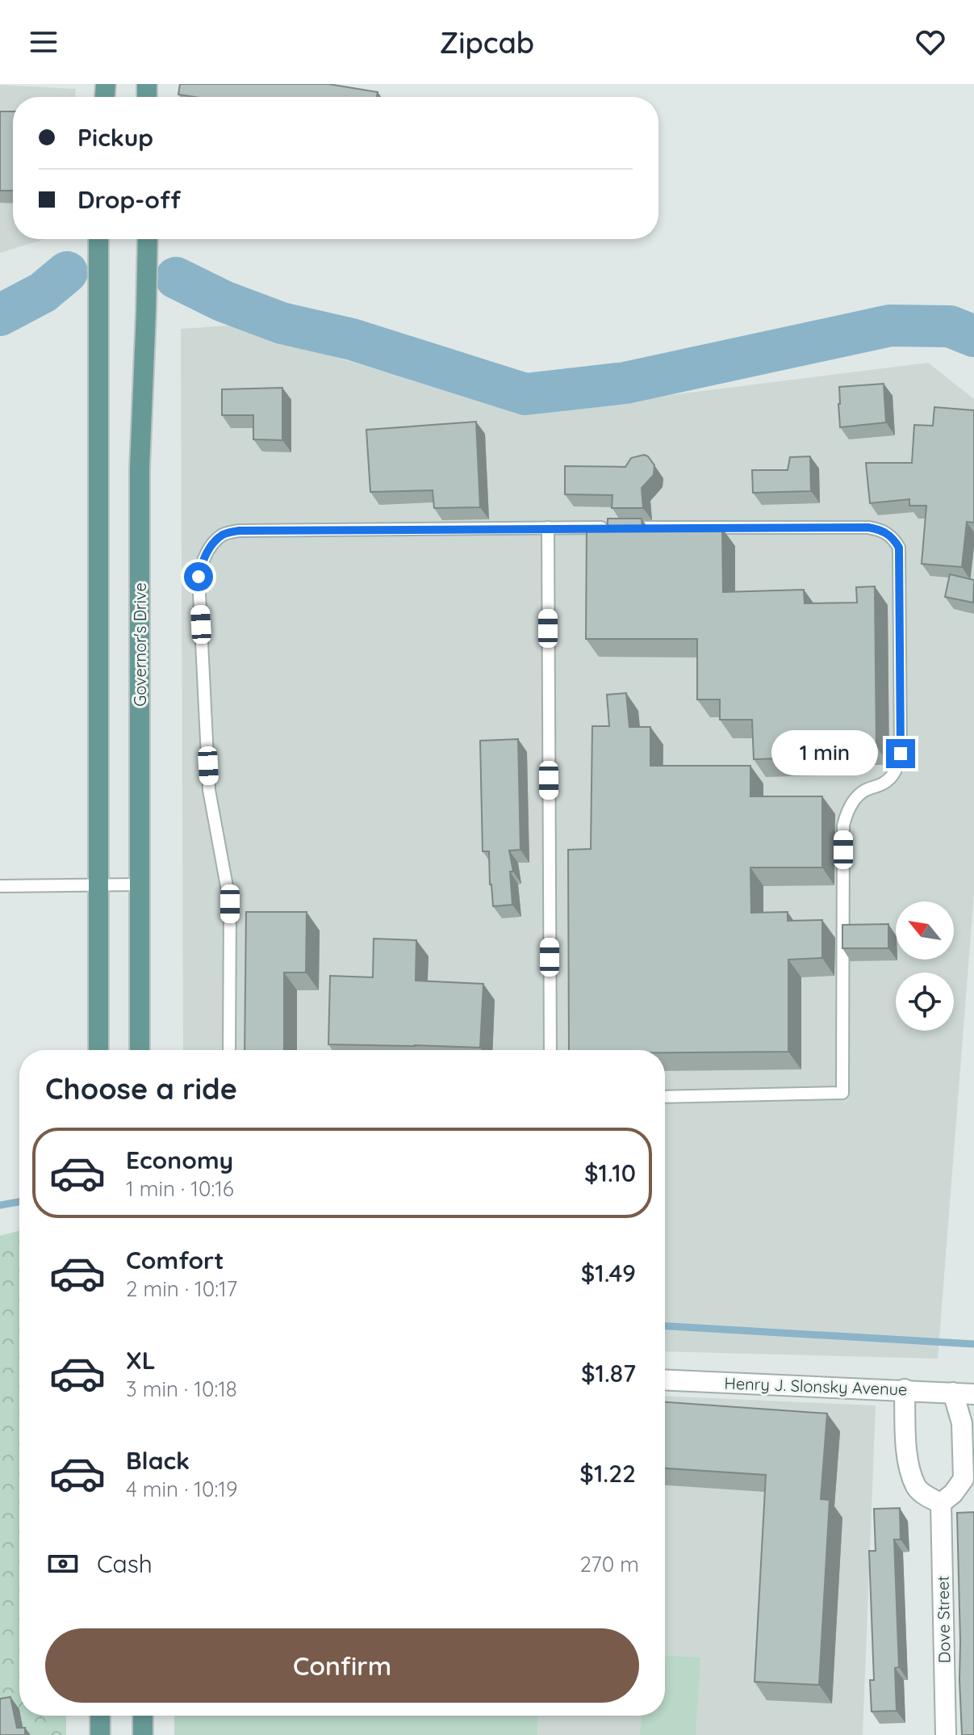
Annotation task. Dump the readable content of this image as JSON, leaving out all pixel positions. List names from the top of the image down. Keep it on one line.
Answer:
{"streets":{"main road":["Governor's Drive"],"street":["Henry J. Slonsky Avenue","Dove Street"]},"north":"top left","page":{"header":"Zipcab","banner":["Pickup","Drop-off"],"bubble":"1 min","heading":"Choose a ride","list":[{"name":"Economy","note":"1 min · 10:16","value":"$1.10"},{"name":"Comfort","note":"2 min · 10:17","value":"$1.49"},{"name":"XL","note":"3 min · 10:18","value":"$1.87"},{"name":"Black","note":"4 min · 10:19","value":"$1.22"}],"pay":["Cash","270 m"],"buttons":"Confirm"}}
